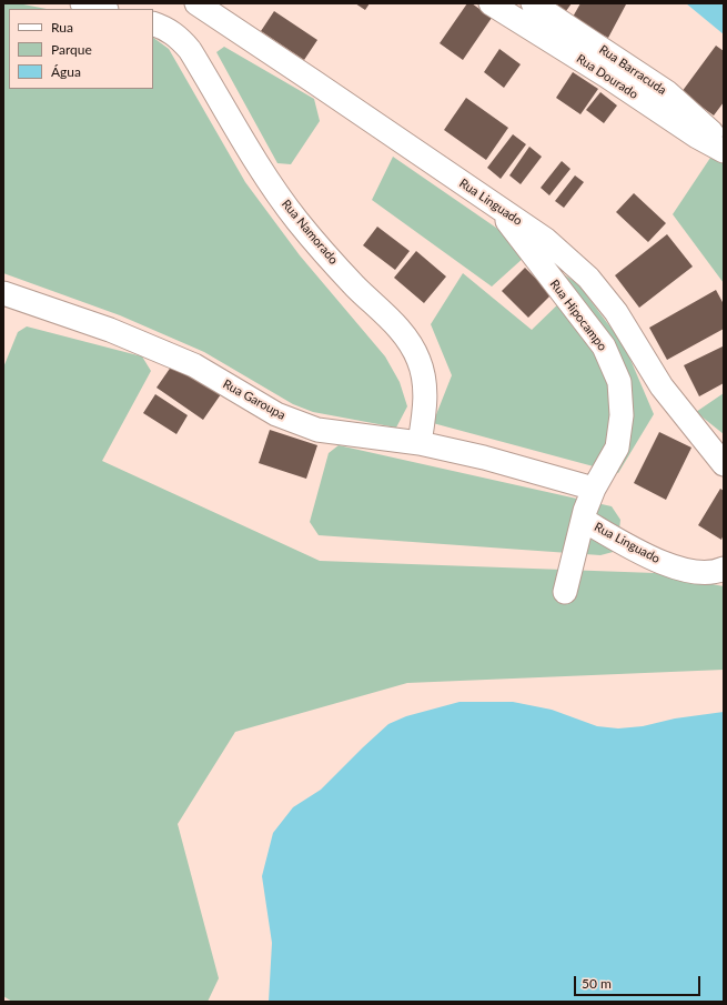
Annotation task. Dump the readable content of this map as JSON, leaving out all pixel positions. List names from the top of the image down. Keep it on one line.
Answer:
{"streets":{"street":["Rua Barracuda","Rua Dourado","Rua Linguado","Rua Namorado","Rua Hipocampo","Rua Garoupa"]},"crossings":[["Rua Barracuda","Rua Dourado"],["Rua Linguado","Rua Hipocampo"],["Rua Namorado","Rua Garoupa"],["Rua Hipocampo","Rua Garoupa"]],"legend":["Rua","Parque","Água"],"scale_bar":"50 m"}
